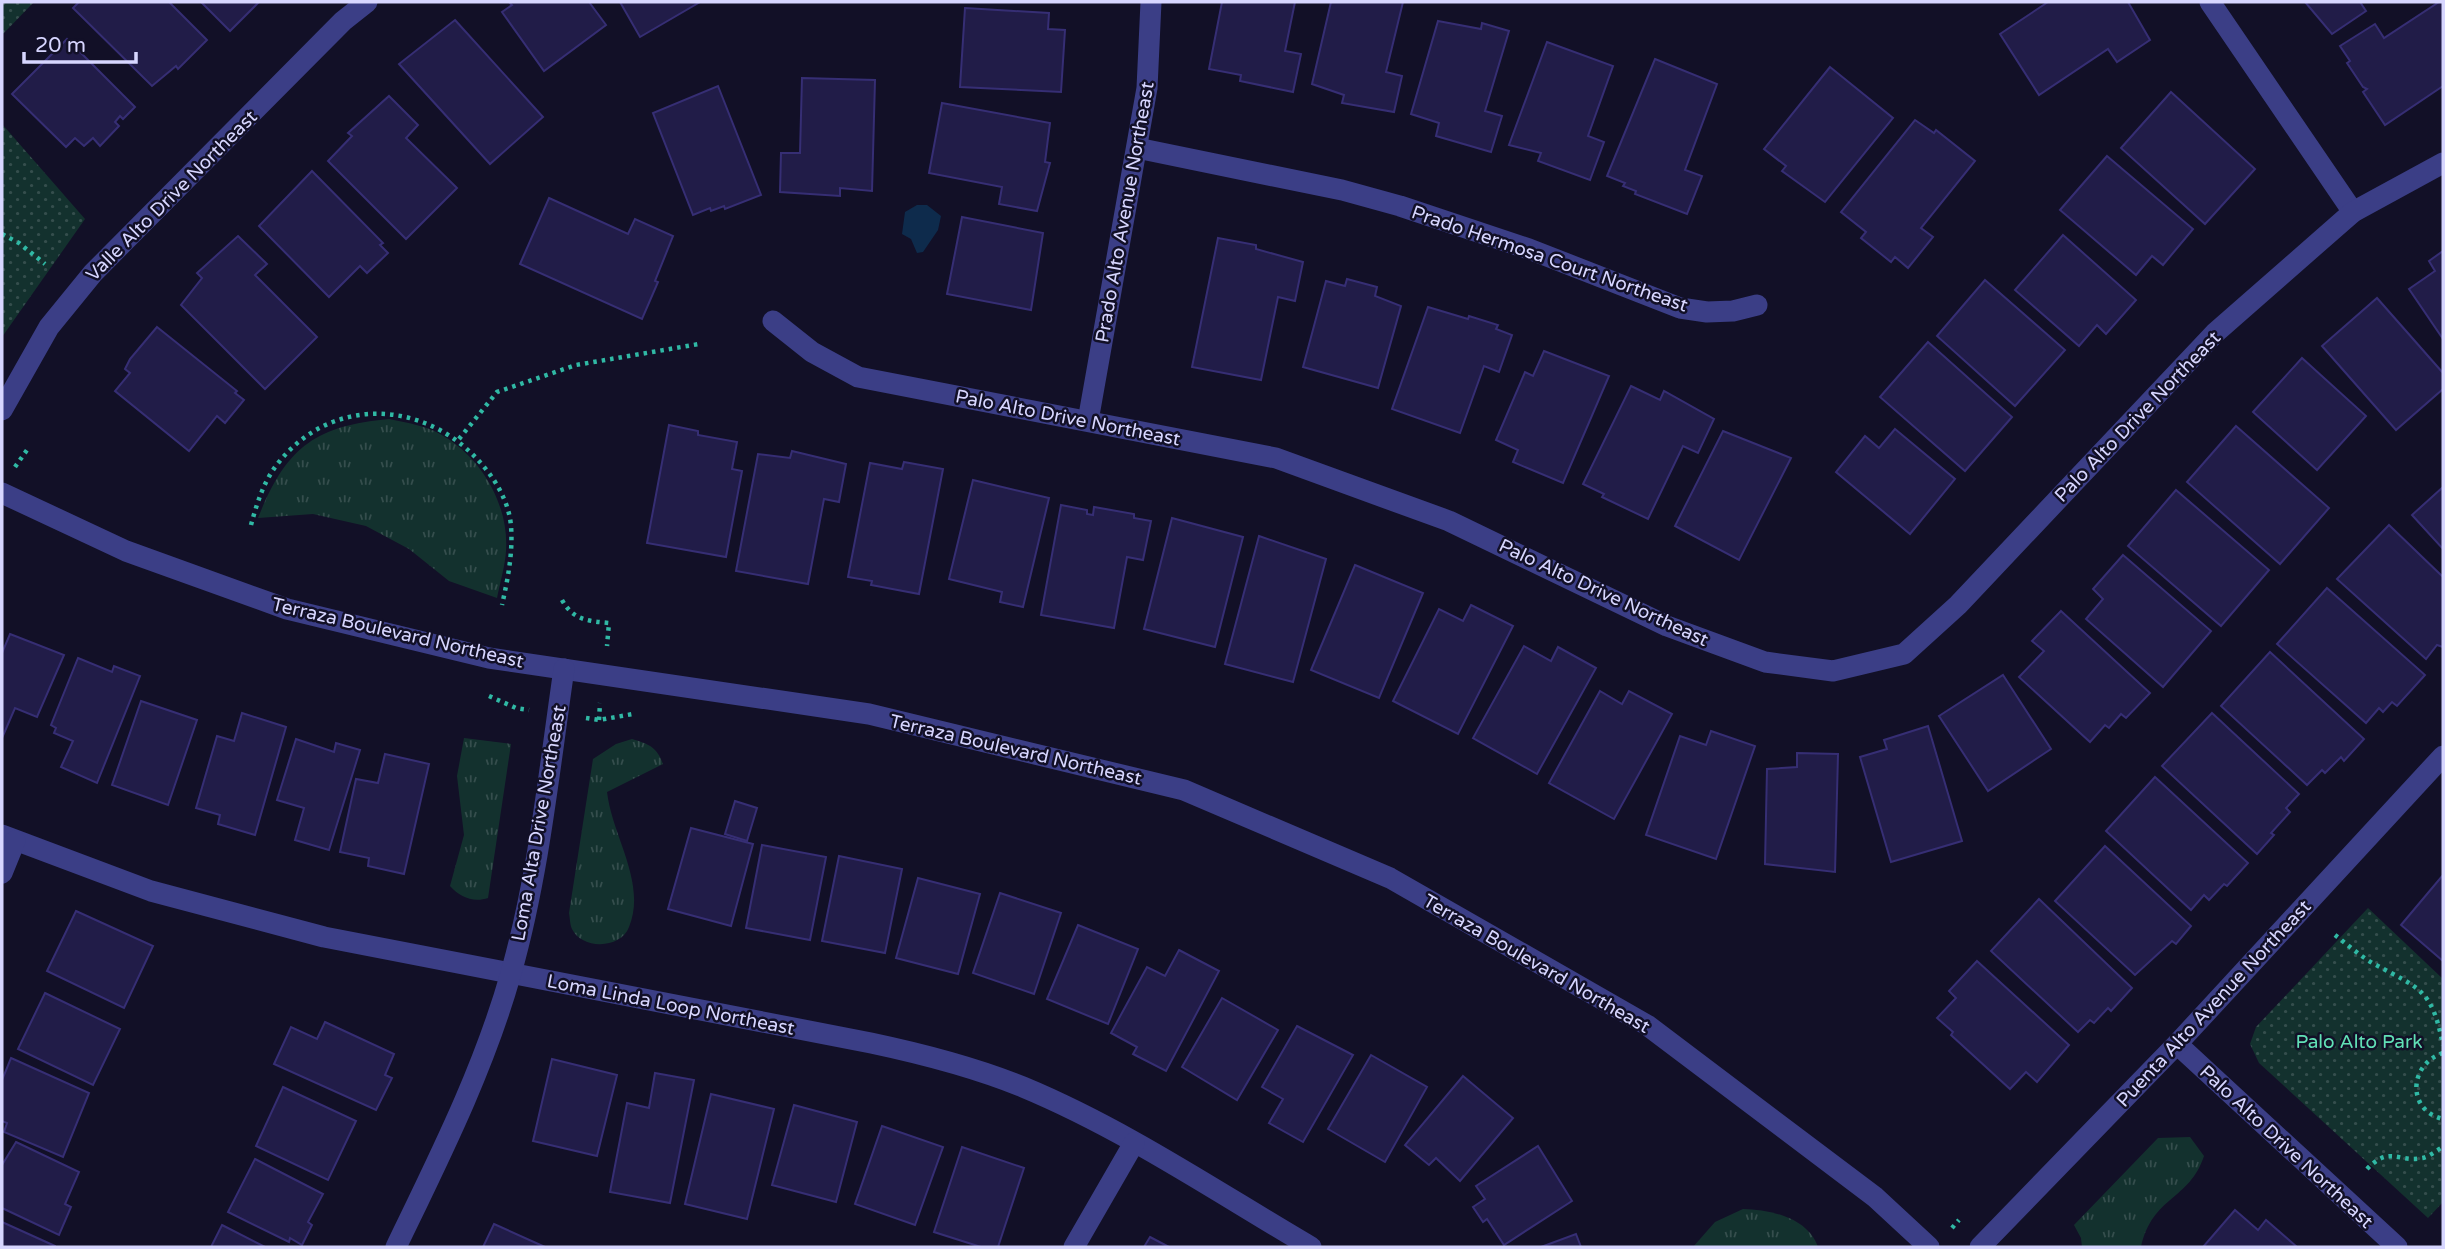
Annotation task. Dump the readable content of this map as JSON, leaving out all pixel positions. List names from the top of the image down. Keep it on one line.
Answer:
{"streets":{"street":["Valle Alto Drive Northeast","Prado Alto Avenue Northeast","Prado Hermosa Court Northeast","Palo Alto Drive Northeast","Terraza Boulevard Northeast","Loma Alta Drive Northeast","Puenta Alto Avenue Northeast","Loma Linda Loop Northeast"]},"crossings":[["Prado Alto Avenue Northeast","Prado Hermosa Court Northeast"],["Prado Alto Avenue Northeast","Palo Alto Drive Northeast"],["Palo Alto Drive Northeast","Puenta Alto Avenue Northeast"],["Terraza Boulevard Northeast","Loma Alta Drive Northeast"],["Loma Alta Drive Northeast","Loma Linda Loop Northeast"]],"parks":["Palo Alto Park"],"scale_bar":"20 m"}
